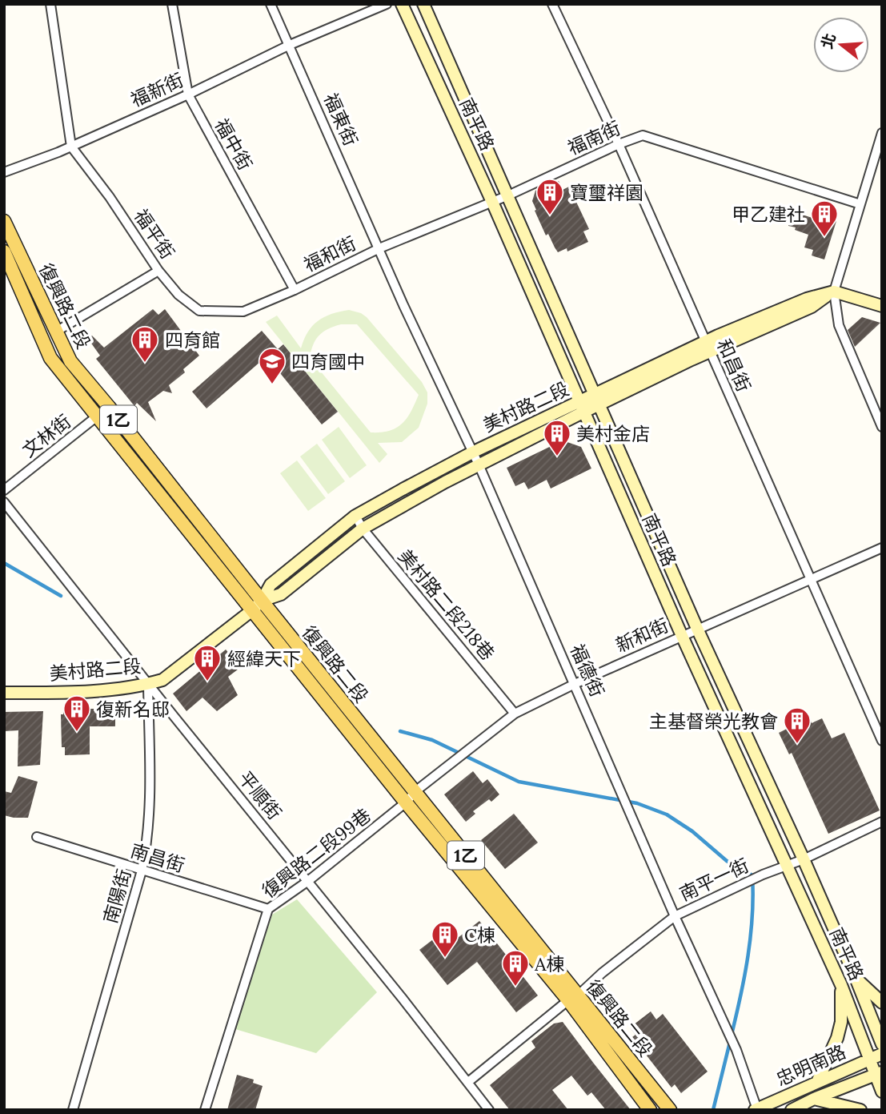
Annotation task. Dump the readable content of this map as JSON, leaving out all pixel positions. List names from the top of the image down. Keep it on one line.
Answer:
{"streets":{"main road":["復興路二段","1乙"],"street":["福新街","福東街","南平路","福南街","福中街","福平街","福和街","和昌街","美村路二段","文林街","美村路二段218巷","新和街","福德街","平順街","復興路二段99巷","南昌街","南平一街","南陽街","忠明南路"]},"crossings":[["福新街","福東街"],["福新街","福中街"],["福新街","福平街"],["福東街","福南街"],["福東街","福和街"],["福東街","福德街"],["南平路","福南街"],["南平路","美村路二段"],["南平路","新和街"],["南平路","南平一街"],["南平路","忠明南路"],["福南街","福和街"],["福南街","和昌街"],["福南街","福德街"],["福中街","福平街"],["福中街","福和街"],["福平街","福和街"],["福和街","福德街"],["復興路二段","美村路二段"],["復興路二段","文林街"],["復興路二段","新和街"],["復興路二段","復興路二段99巷"],["復興路二段","南平一街"],["和昌街","美村路二段"],["和昌街","新和街"],["美村路二段","美村路二段218巷"],["美村路二段","福德街"],["美村路二段","平順街"],["美村路二段","南陽街"],["美村路二段218巷","新和街"],["新和街","福德街"],["新和街","復興路二段99巷"],["福德街","南平一街"],["福德街","忠明南路"],["平順街","復興路二段99巷"],["平順街","南平一街"],["平順街","南陽街"],["復興路二段99巷","南昌街"],["南昌街","南陽街"]],"places":{"building":["寶璽祥園","甲乙建社","四育館","美村金店","經緯天下","復新名邸","主基督榮光教會","C棟","A棟"],"school or university":["四育國中"]},"north":"left"}
